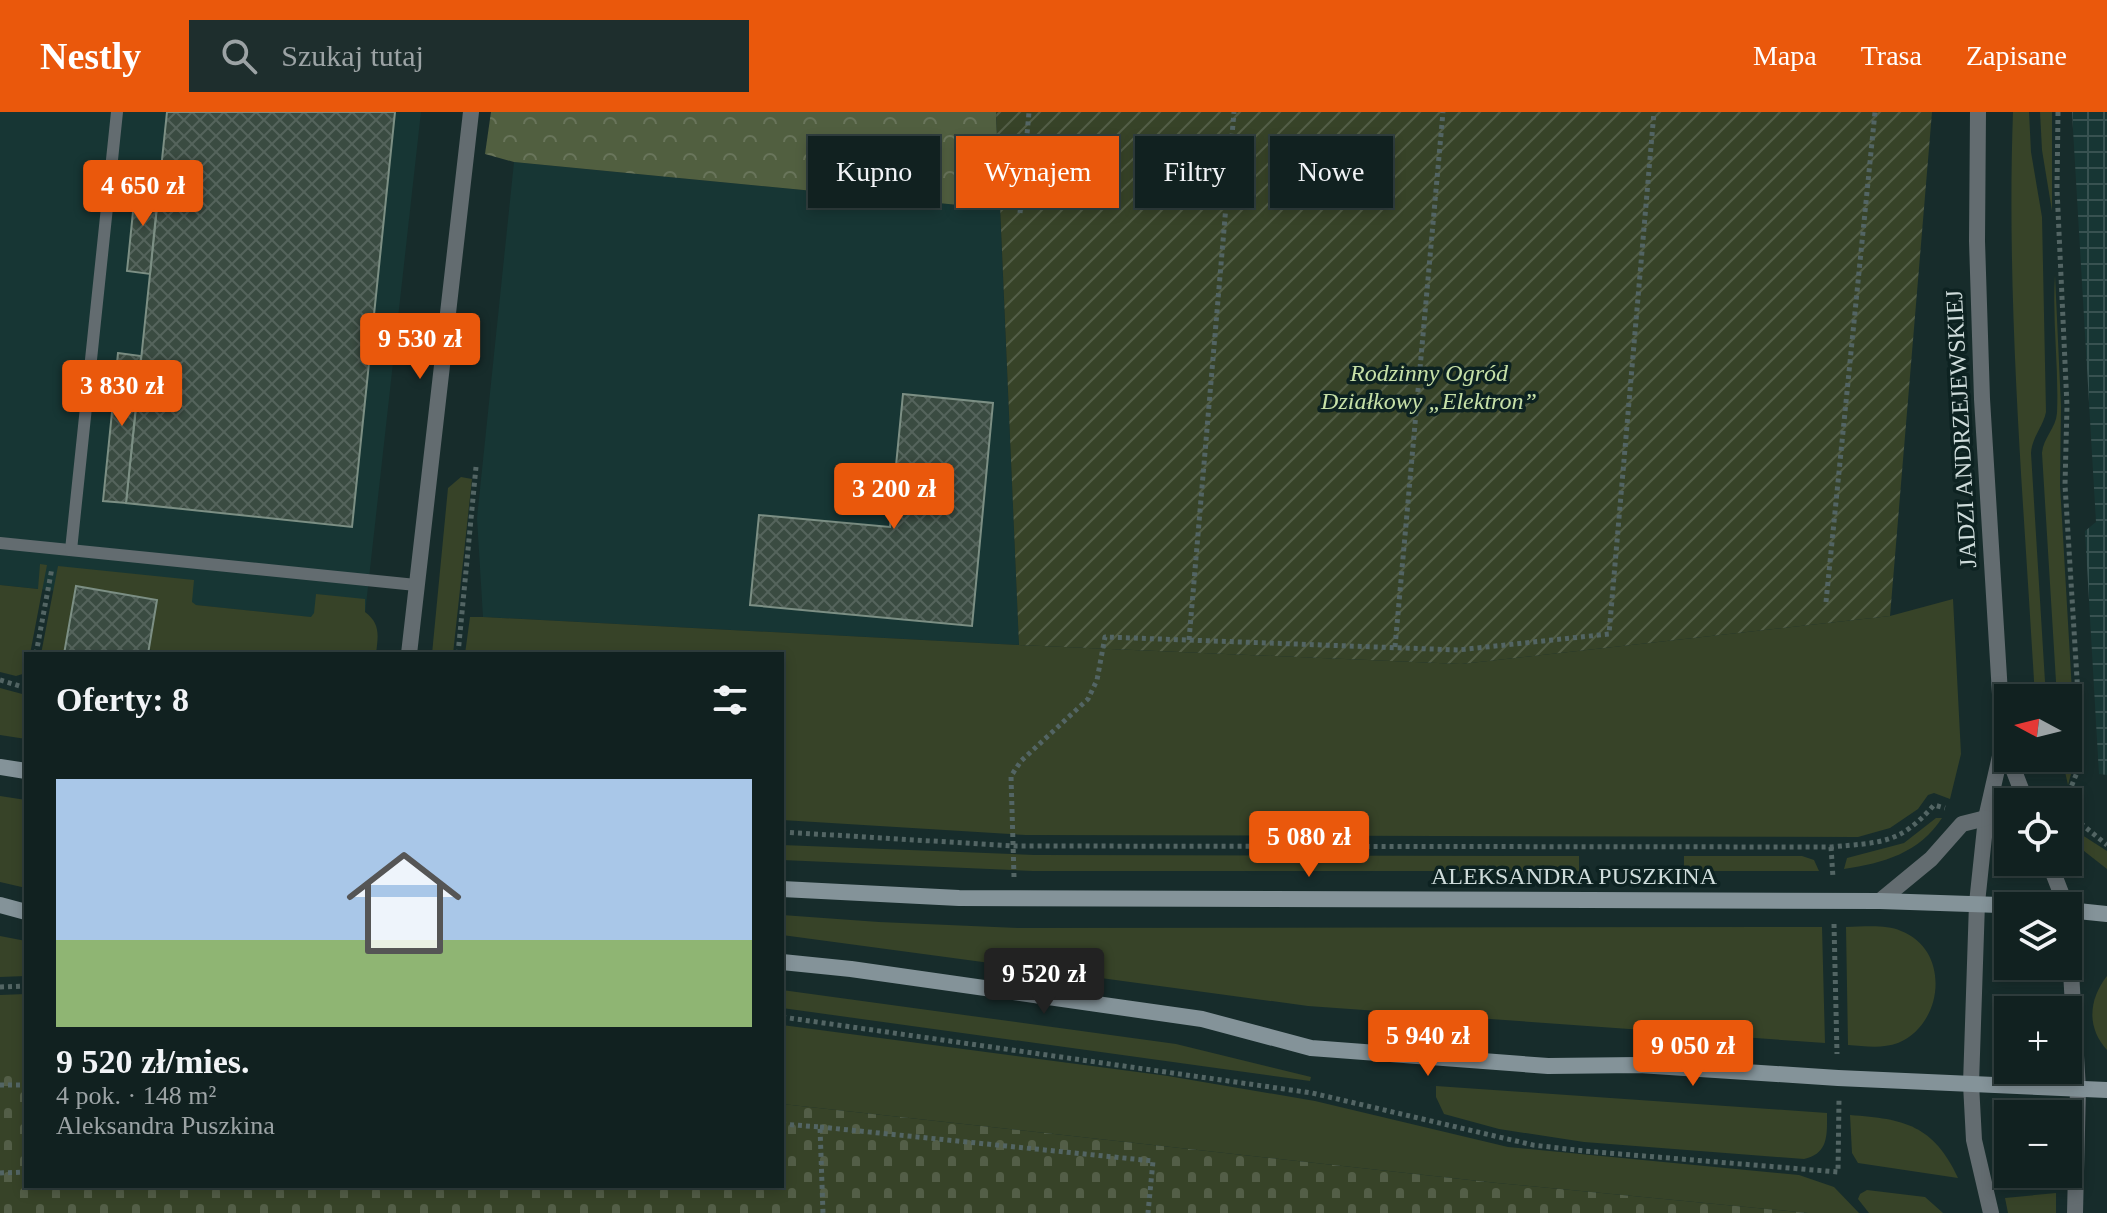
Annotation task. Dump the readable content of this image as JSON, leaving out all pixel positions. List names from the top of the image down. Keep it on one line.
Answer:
{"streets":{"main road":["ALEKSANDRA PUSZKINA"],"street":["JADZI ANDRZEJEWSKIEJ"]},"crossings":[["JADZI ANDRZEJEWSKIEJ","ALEKSANDRA PUSZKINA"]],"parks":["Rodzinny Ogród Działkowy „Elektron”"],"north":"left","page":{"header":"Nestly","search":"Szukaj tutaj","nav":["Mapa","Trasa","Zapisane"],"chip":["Kupno","Wynajem","Filtry","Nowe"],"price":["4 650 zł","9 530 zł","3 830 zł","3 200 zł","5 080 zł","9 520 zł","5 940 zł","9 050 zł"],"heading":"Oferty: 8","map_buttons":["+","−"],"list":[{"name":"9 520 zł/mies.","note":"4 pok. · 148 m² · Aleksandra Puszkina"}]}}
